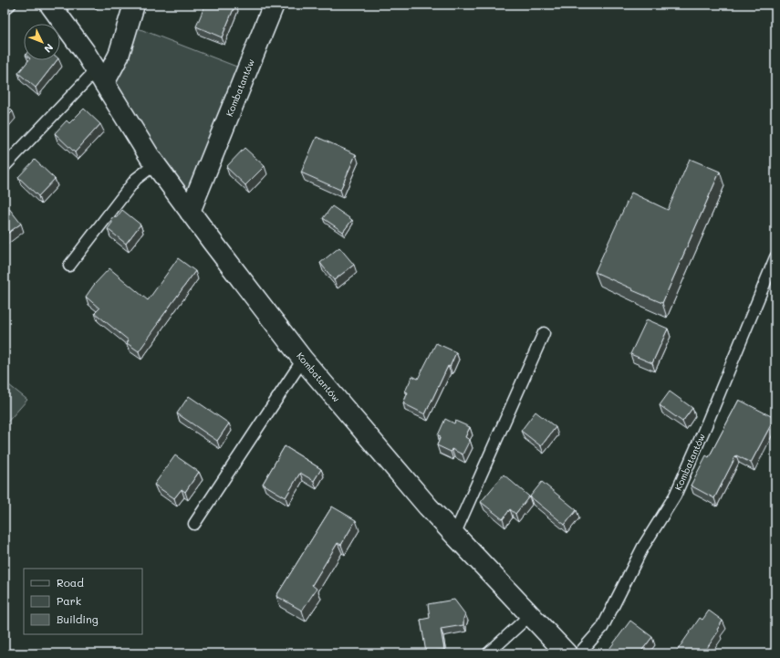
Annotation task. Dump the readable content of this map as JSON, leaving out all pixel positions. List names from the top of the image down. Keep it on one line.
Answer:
{"streets":{"street":["Kombatantów"]},"legend":["Road","Park","Building"],"north":"bottom right"}
